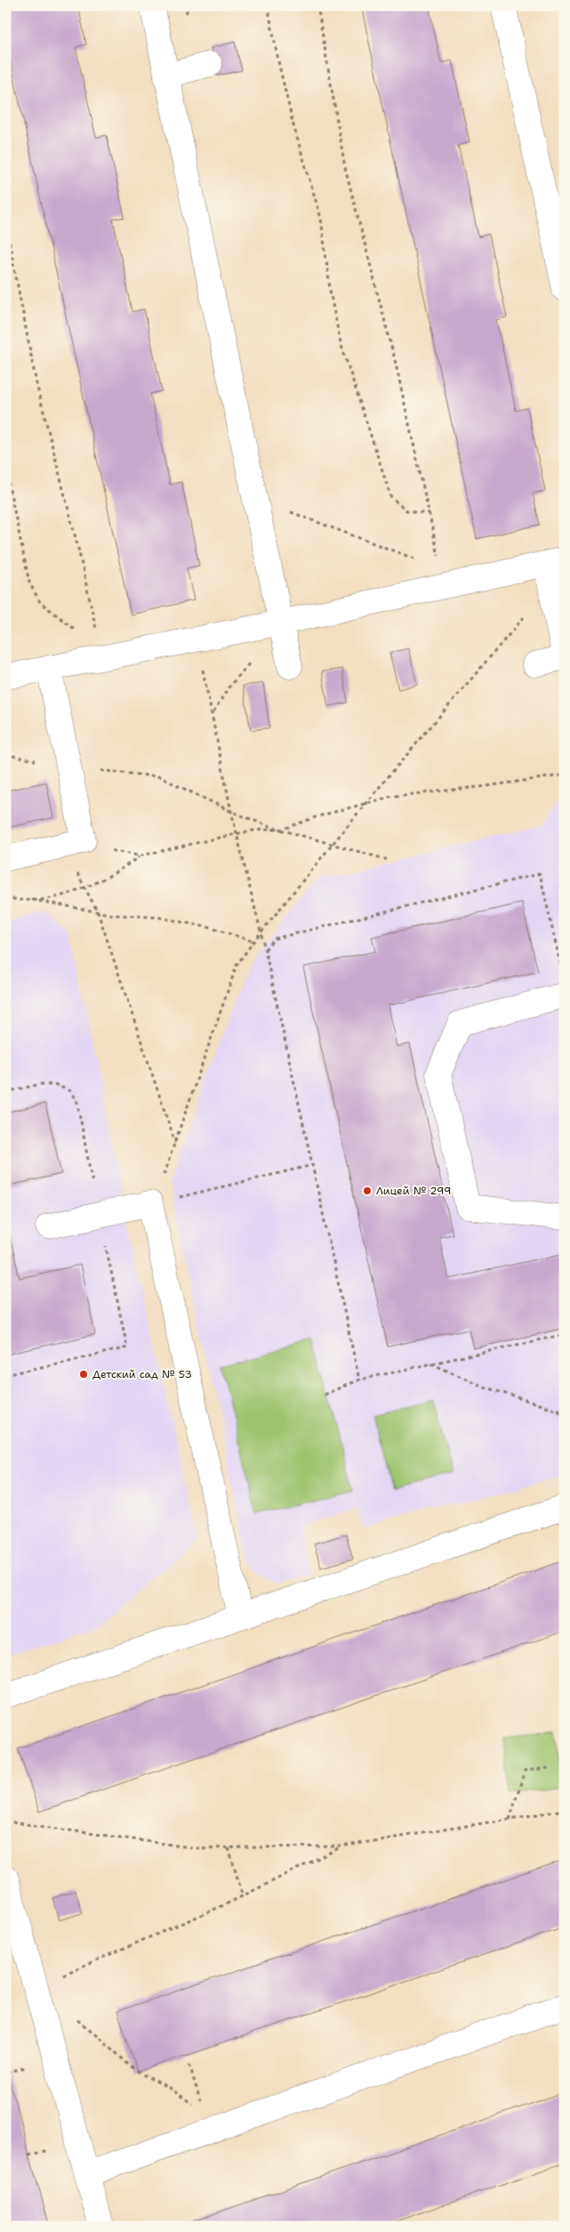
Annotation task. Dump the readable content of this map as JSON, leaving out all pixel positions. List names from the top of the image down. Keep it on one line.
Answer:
{"places":["Лицей № 299","Детский сад № 53"]}
